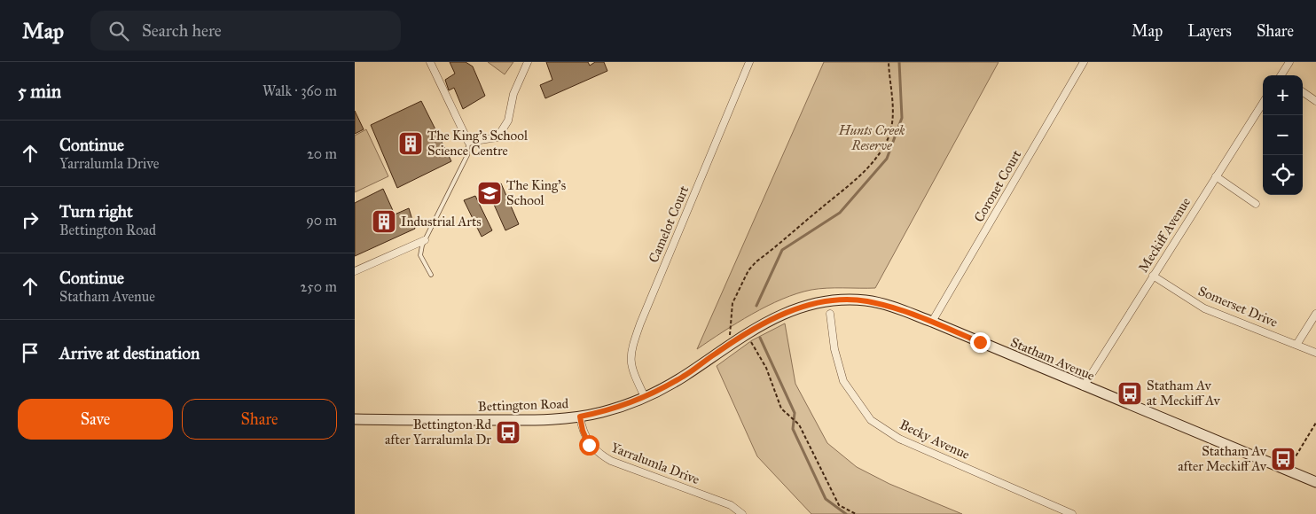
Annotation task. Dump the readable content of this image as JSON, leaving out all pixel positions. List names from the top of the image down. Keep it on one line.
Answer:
{"streets":{"main road":["Statham Avenue","Bettington Road"],"street":["Coronet Court","Camelot Court","Meckiff Avenue","Somerset Drive","Becky Avenue","Yarralumla Drive"]},"crossings":[["Coronet Court","Statham Avenue"],["Camelot Court","Bettington Road"],["Meckiff Avenue","Somerset Drive"],["Meckiff Avenue","Statham Avenue"],["Statham Avenue","Bettington Road"],["Bettington Road","Yarralumla Drive"]],"parks":["Hunts Creek Reserve"],"places":{"building":["The King's School Science Centre","Industrial Arts"],"school or university":["The King's School"],"bus stop":["Statham Av at Meckiff Av","Bettington Rd after Yarralumla Dr","Statham Av after Meckiff Av"]},"page":{"header":"Map","search":"Search here","nav":["Map","Layers","Share"],"heading":["5 min","Walk · 360 m"],"map_buttons":["+","−"],"list":[["Continue","Yarralumla Drive","20 m"],["Turn right","Bettington Road","90 m"],["Continue","Statham Avenue","250 m"],"Arrive at destination"],"buttons":["Save","Share"]}}
